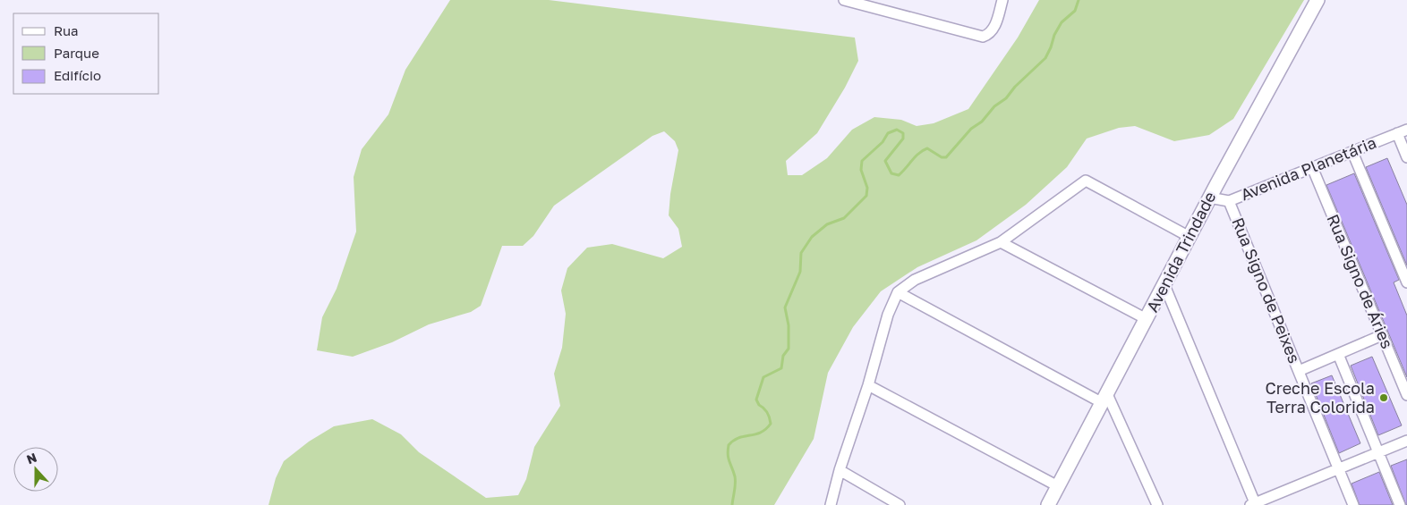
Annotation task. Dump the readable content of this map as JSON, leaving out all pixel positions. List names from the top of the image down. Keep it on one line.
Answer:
{"streets":{"main road":["Avenida Trindade"],"street":["Avenida Planetária","Rua Signo de Áries","Rua Signo de Peixes"]},"crossings":[["Avenida Planetária","Avenida Trindade"],["Avenida Planetária","Rua Signo de Áries"],["Avenida Planetária","Rua Signo de Peixes"]],"places":["Creche Escola Terra Colorida"],"legend":["Rua","Parque","Edifício"],"north":"top"}
